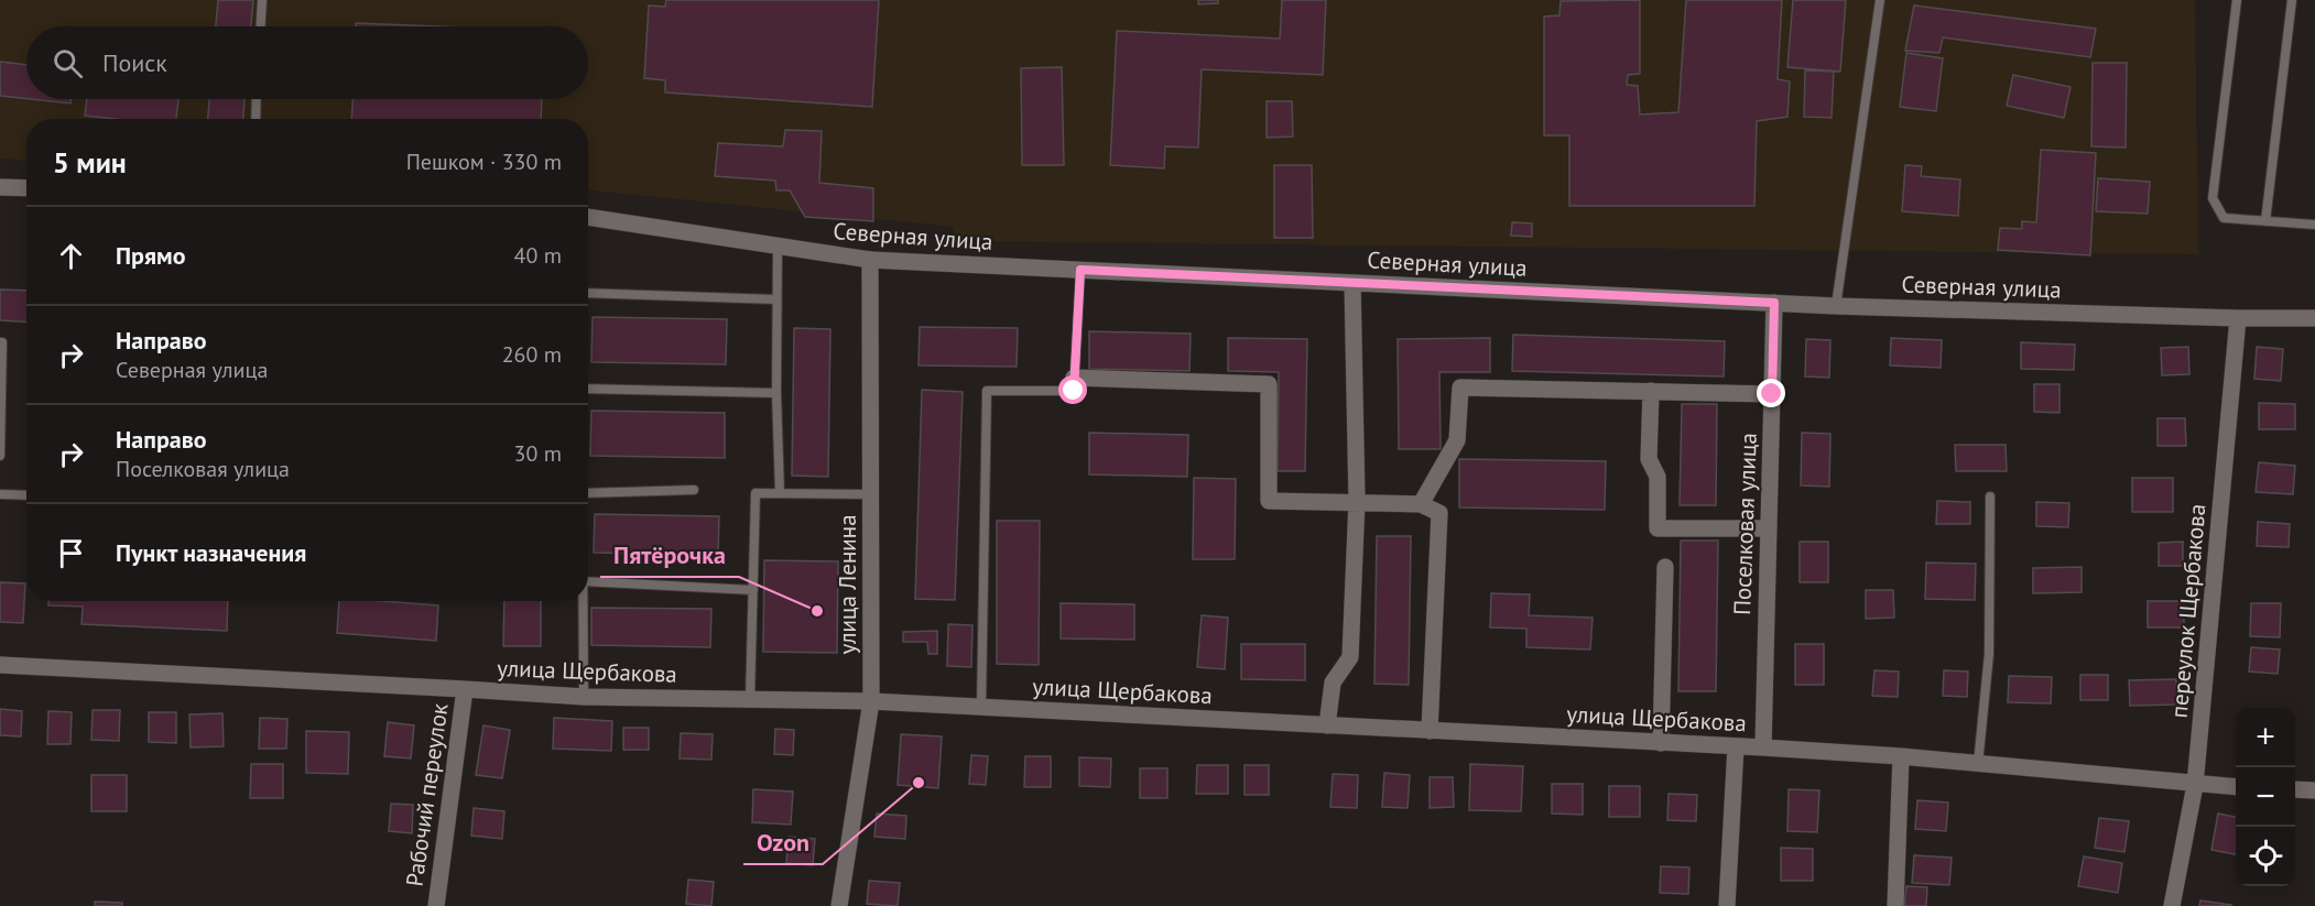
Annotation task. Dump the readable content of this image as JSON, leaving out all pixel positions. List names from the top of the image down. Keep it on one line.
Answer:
{"streets":{"street":["Северная улица","Поселковая улица","улица Ленина","переулок Щербакова","улица Щербакова","Рабочий переулок"]},"crossings":[["Северная улица","Поселковая улица"],["Северная улица","улица Ленина"],["Северная улица","переулок Щербакова"],["Поселковая улица","улица Щербакова"],["улица Ленина","улица Щербакова"],["переулок Щербакова","улица Щербакова"],["улица Щербакова","Рабочий переулок"]],"places":["Пятёрочка","Ozon"],"page":{"search":"Поиск","heading":["5 мин","Пешком · 330 m"],"list":[["Прямо","40 m"],["Направо","Северная улица","260 m"],["Направо","Поселковая улица","30 m"],"Пункт назначения"],"map_buttons":["+","−"]}}
